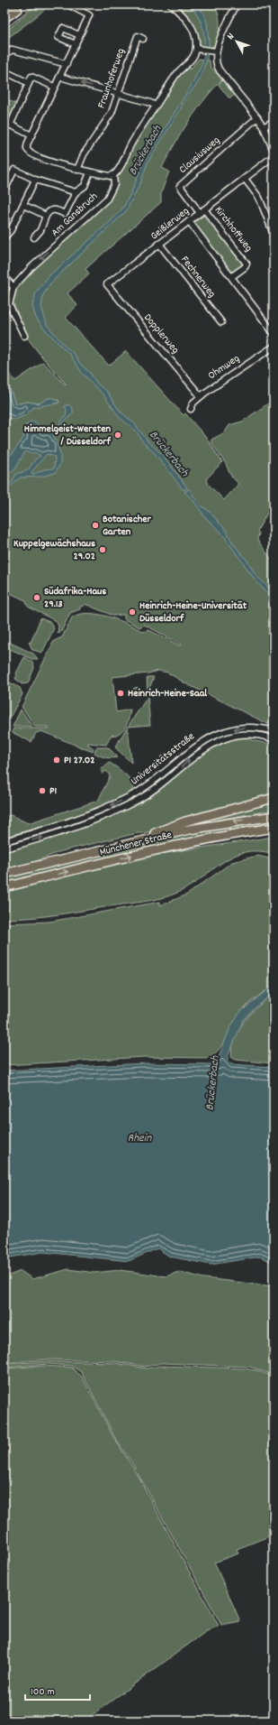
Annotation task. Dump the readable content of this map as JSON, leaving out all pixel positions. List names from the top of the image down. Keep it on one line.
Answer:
{"streets":{"highway":["Münchener Straße"],"street":["Fraunhoferweg","Clausiusweg","Am Gansbruch","Geißlerweg","Kirchhoffweg","Fechnerweg","Dopplerweg","Ohmweg","Universitätsstraße"]},"crossings":[["Clausiusweg","Geißlerweg"],["Clausiusweg","Kirchhoffweg"],["Geißlerweg","Kirchhoffweg"],["Geißlerweg","Fechnerweg"],["Geißlerweg","Dopplerweg"],["Dopplerweg","Ohmweg"]],"water":["Brückerbach","Rhein"],"places":["Himmelgeist-Wersten / Düsseldorf","Botanischer Garten","Kuppelgewächshaus 29.02","Südafrika-Haus 29.13","Heinrich-Heine-Universität Düsseldorf","Heinrich-Heine-Saal","P1 27.02","P1"],"scale_bar":"100 m","north":"top left"}
